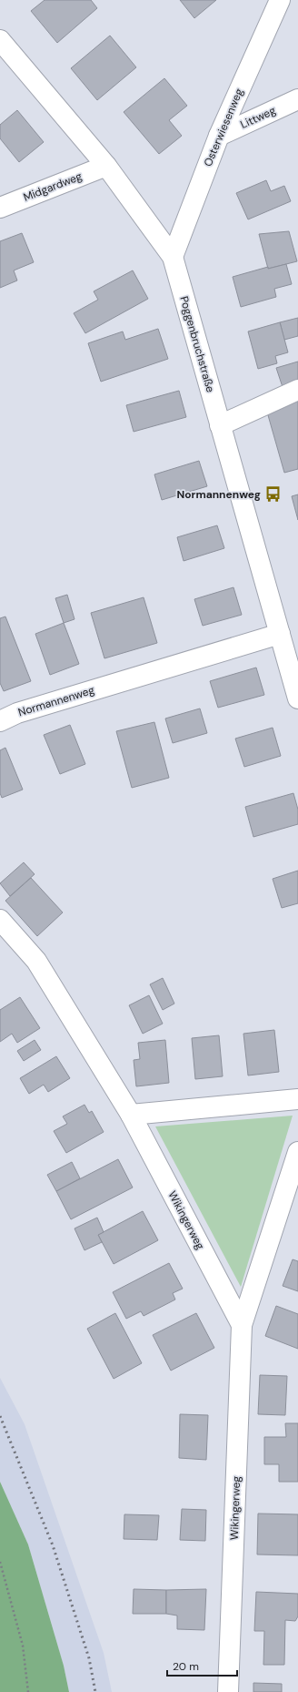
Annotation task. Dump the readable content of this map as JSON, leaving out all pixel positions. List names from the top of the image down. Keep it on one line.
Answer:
{"streets":{"street":["Littweg","Osterwiesenweg","Midgardweg","Poggenbruchstraße","Normannenweg","Wikingerweg"]},"crossings":[["Littweg","Osterwiesenweg"],["Osterwiesenweg","Poggenbruchstraße"],["Midgardweg","Poggenbruchstraße"],["Poggenbruchstraße","Normannenweg"]],"places":{"bus stop":["Normannenweg"]},"scale_bar":"20 m"}
